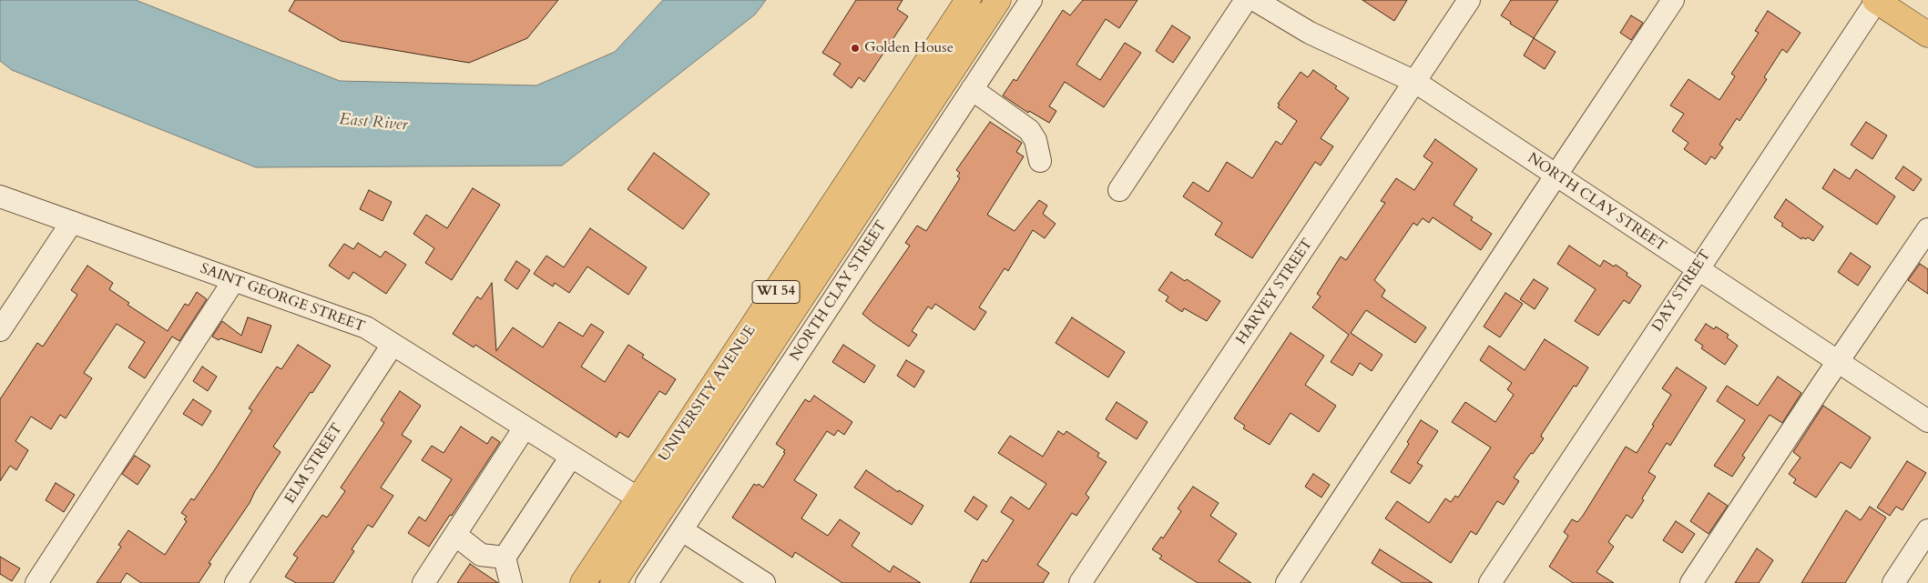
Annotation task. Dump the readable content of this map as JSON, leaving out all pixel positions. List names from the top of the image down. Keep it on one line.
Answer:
{"streets":{"main road":["WI 54","UNIVERSITY AVENUE"],"street":["NORTH CLAY STREET","DAY STREET","HARVEY STREET","SAINT GEORGE STREET","ELM STREET"]},"crossings":[["NORTH CLAY STREET","DAY STREET"],["NORTH CLAY STREET","HARVEY STREET"],["SAINT GEORGE STREET","UNIVERSITY AVENUE"],["SAINT GEORGE STREET","ELM STREET"]],"water":["East River"],"places":["Golden House"]}
